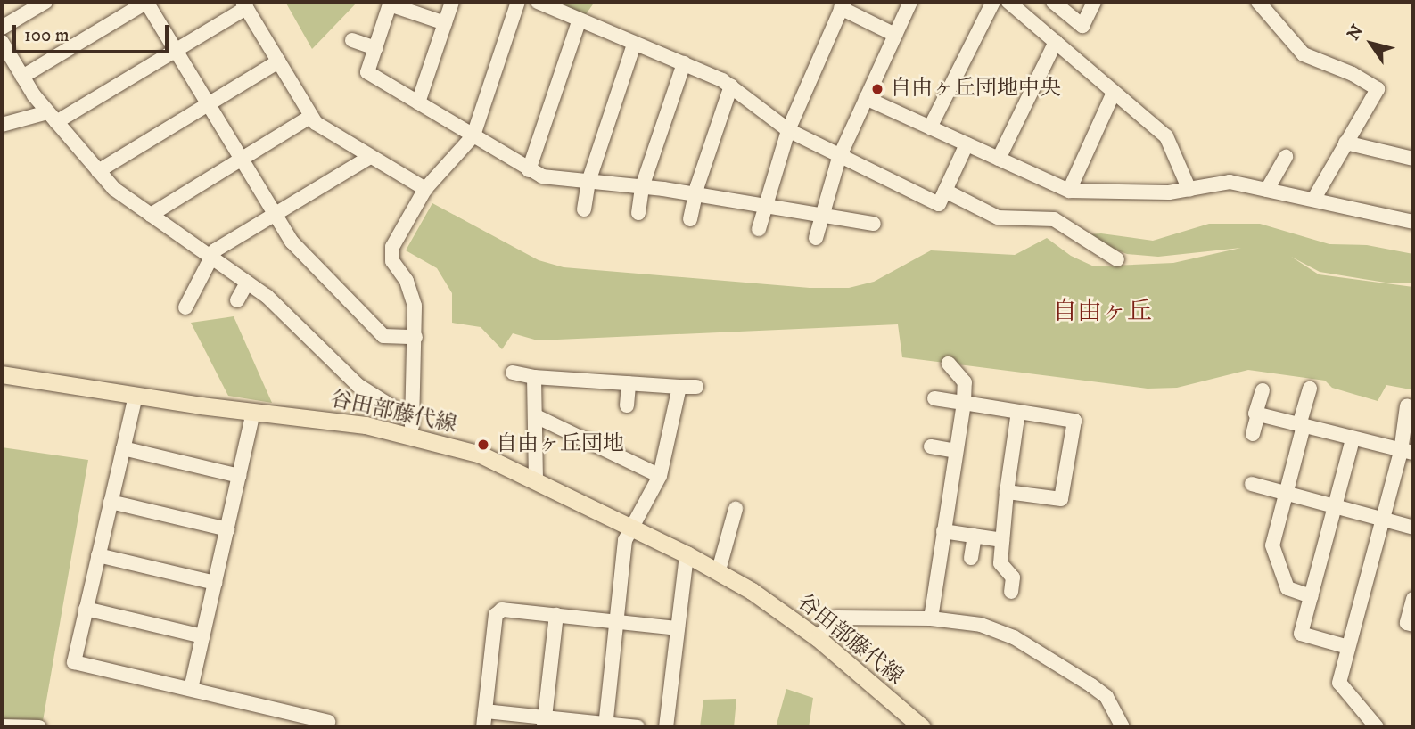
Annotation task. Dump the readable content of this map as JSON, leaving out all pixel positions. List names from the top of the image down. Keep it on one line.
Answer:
{"streets":{"main road":["谷田部藤代線"]},"districts":["自由ヶ丘"],"places":["自由ヶ丘団地中央","自由ヶ丘団地"],"scale_bar":"100 m","north":"top left"}
